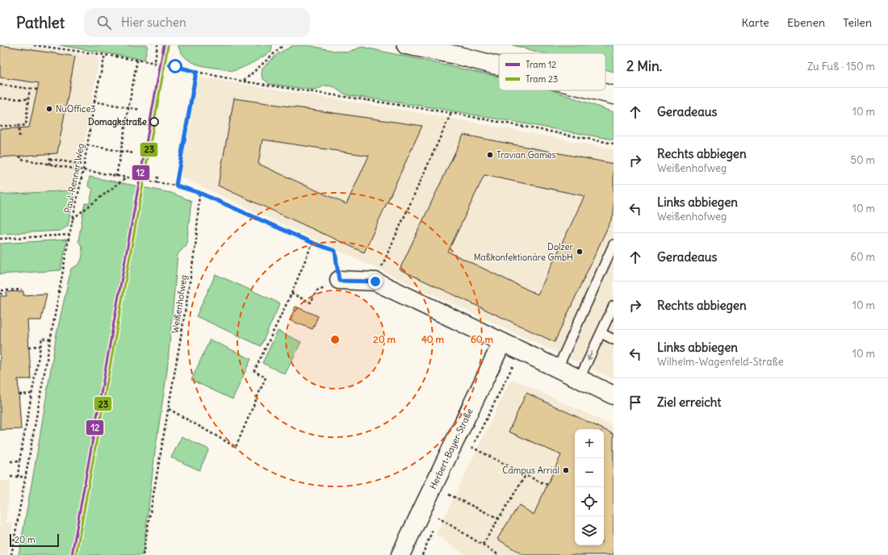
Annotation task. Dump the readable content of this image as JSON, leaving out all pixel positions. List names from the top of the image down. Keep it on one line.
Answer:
{"streets":{"street":["Herbert-Bayer-Straße"],"path":["Paul-Renner-Weg","Weißenhofweg"]},"places":["NuOffice3","Domagkstraße","Travian Games","Dolzer Maßkonfektionäre GmbH","Campus Arrial"],"lines":["tram line 12","tram line 23"],"legend":["Tram 12","Tram 23"],"scale_bar":"20 m","page":{"header":"Pathlet","search":"Hier suchen","nav":["Karte","Ebenen","Teilen"],"heading":["2 Min.","Zu Fuß · 150 m"],"list":[["Geradeaus","10 m"],["Rechts abbiegen","Weißenhofweg","50 m"],["Links abbiegen","Weißenhofweg","10 m"],["Geradeaus","60 m"],["Rechts abbiegen","10 m"],["Links abbiegen","Wilhelm-Wagenfeld-Straße","10 m"],"Ziel erreicht"],"map_buttons":["+","−"],"scale":"20 m"},"rings":["20 m","40 m","60 m"]}
